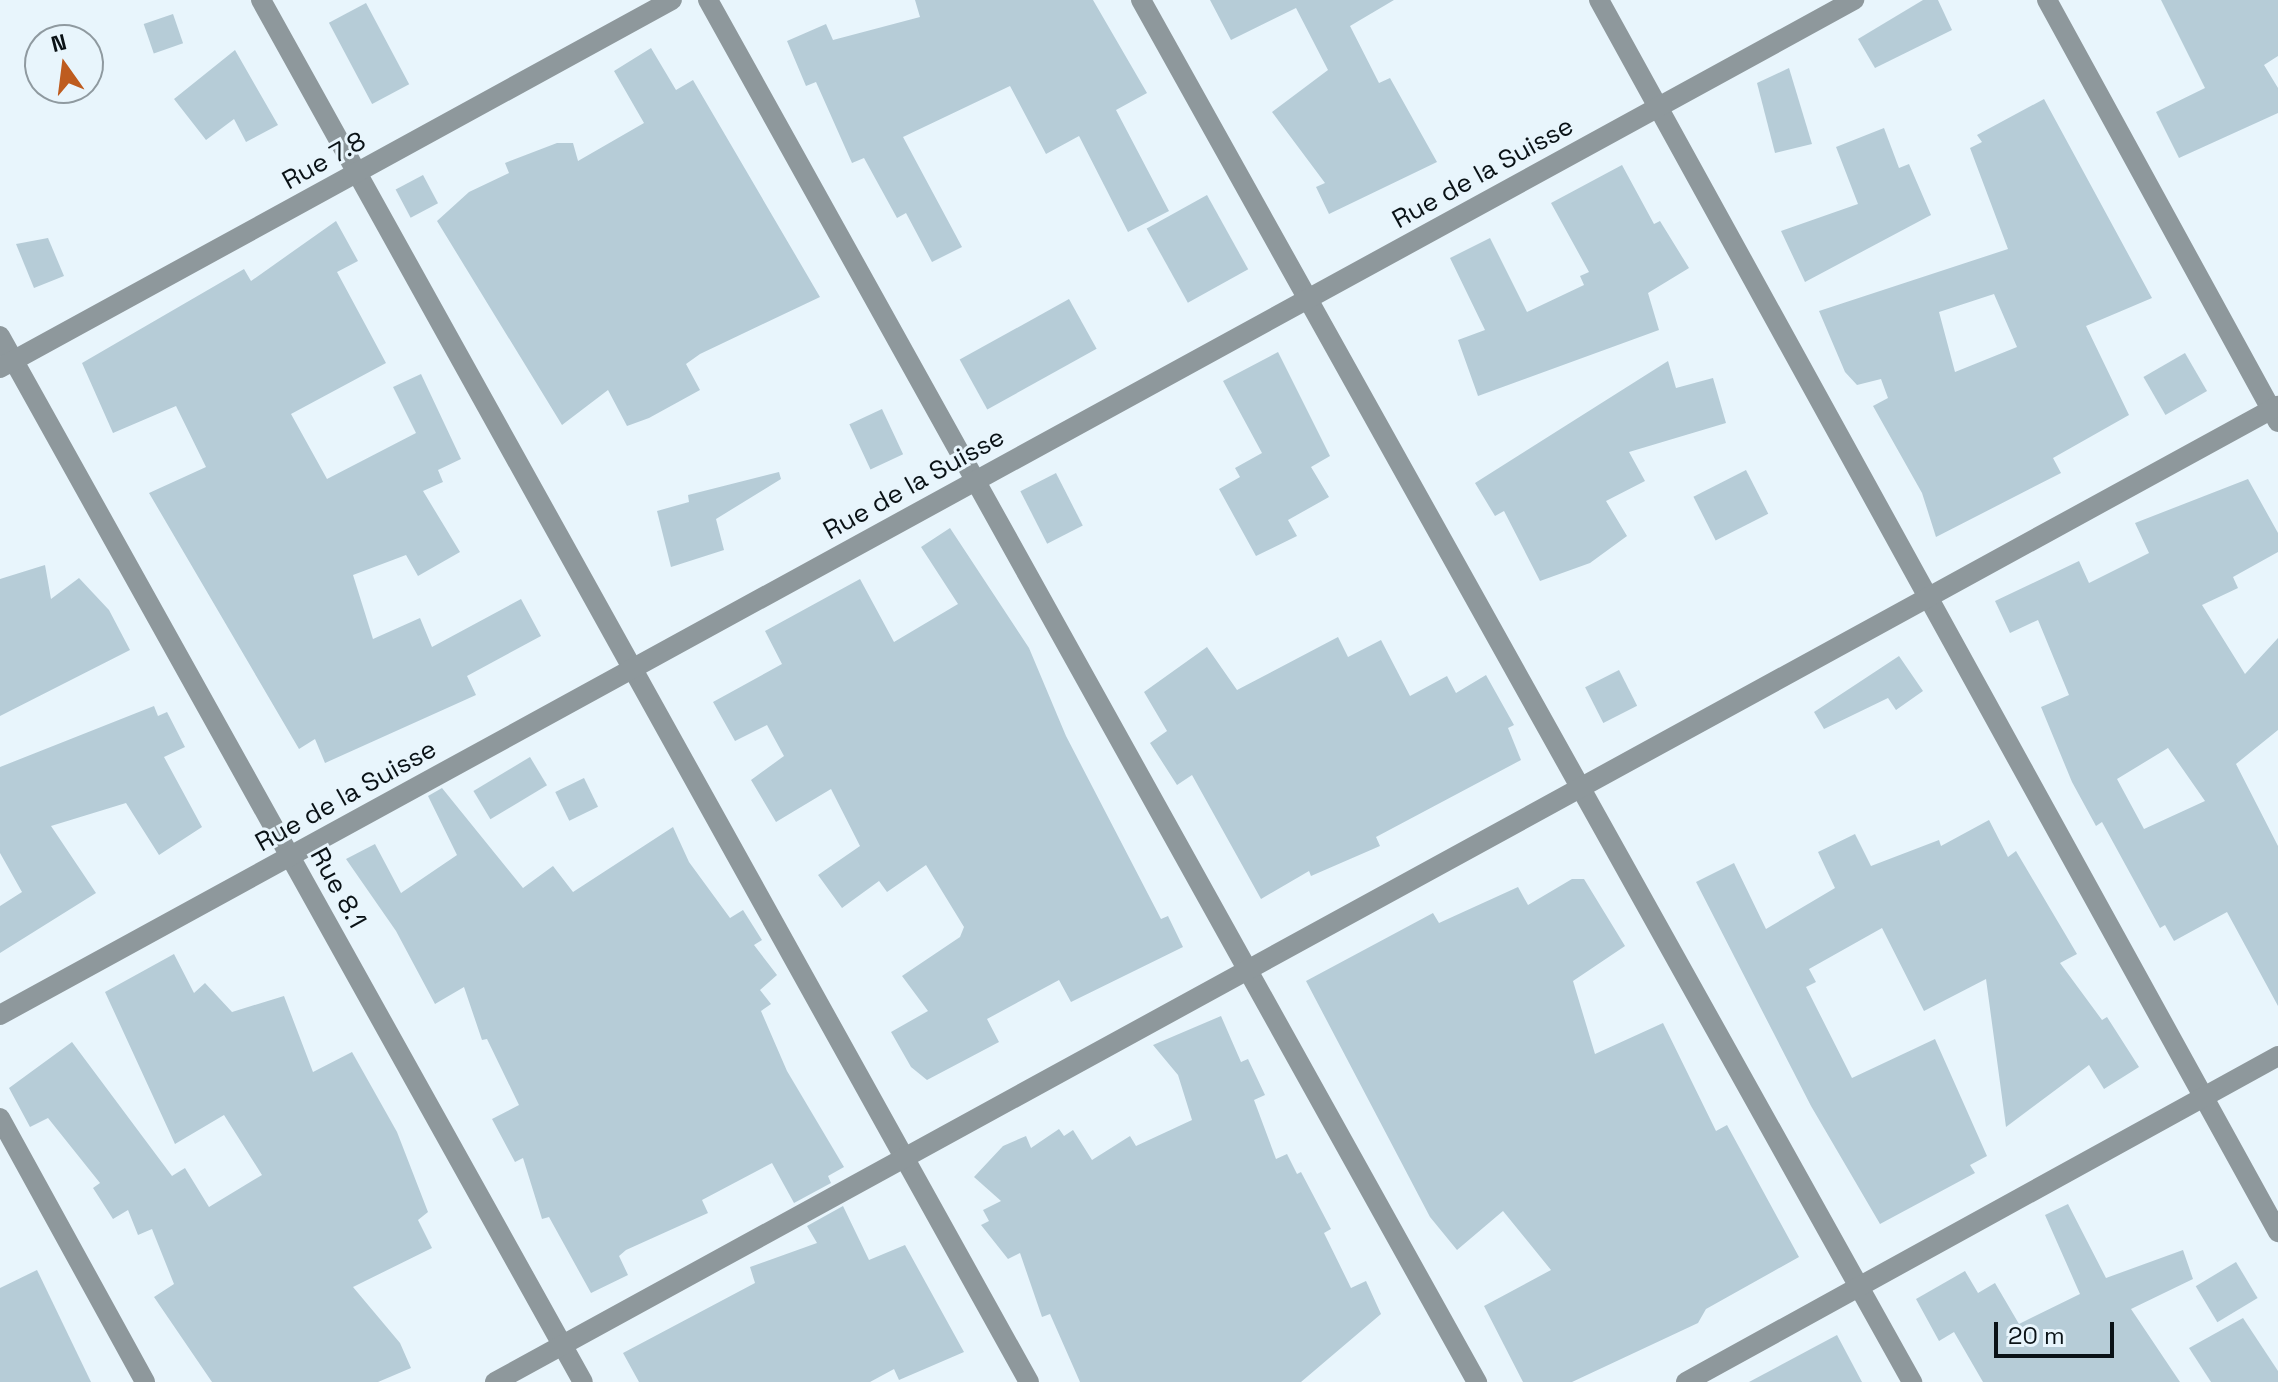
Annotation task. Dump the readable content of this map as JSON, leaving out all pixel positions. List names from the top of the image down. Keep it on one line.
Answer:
{"streets":{"street":["Rue 7.8","Rue de la Suisse","Rue 8.1"]},"crossings":[["Rue 7.8","Rue 8.1"],["Rue de la Suisse","Rue 8.1"]],"scale_bar":"20 m","north":"top"}
